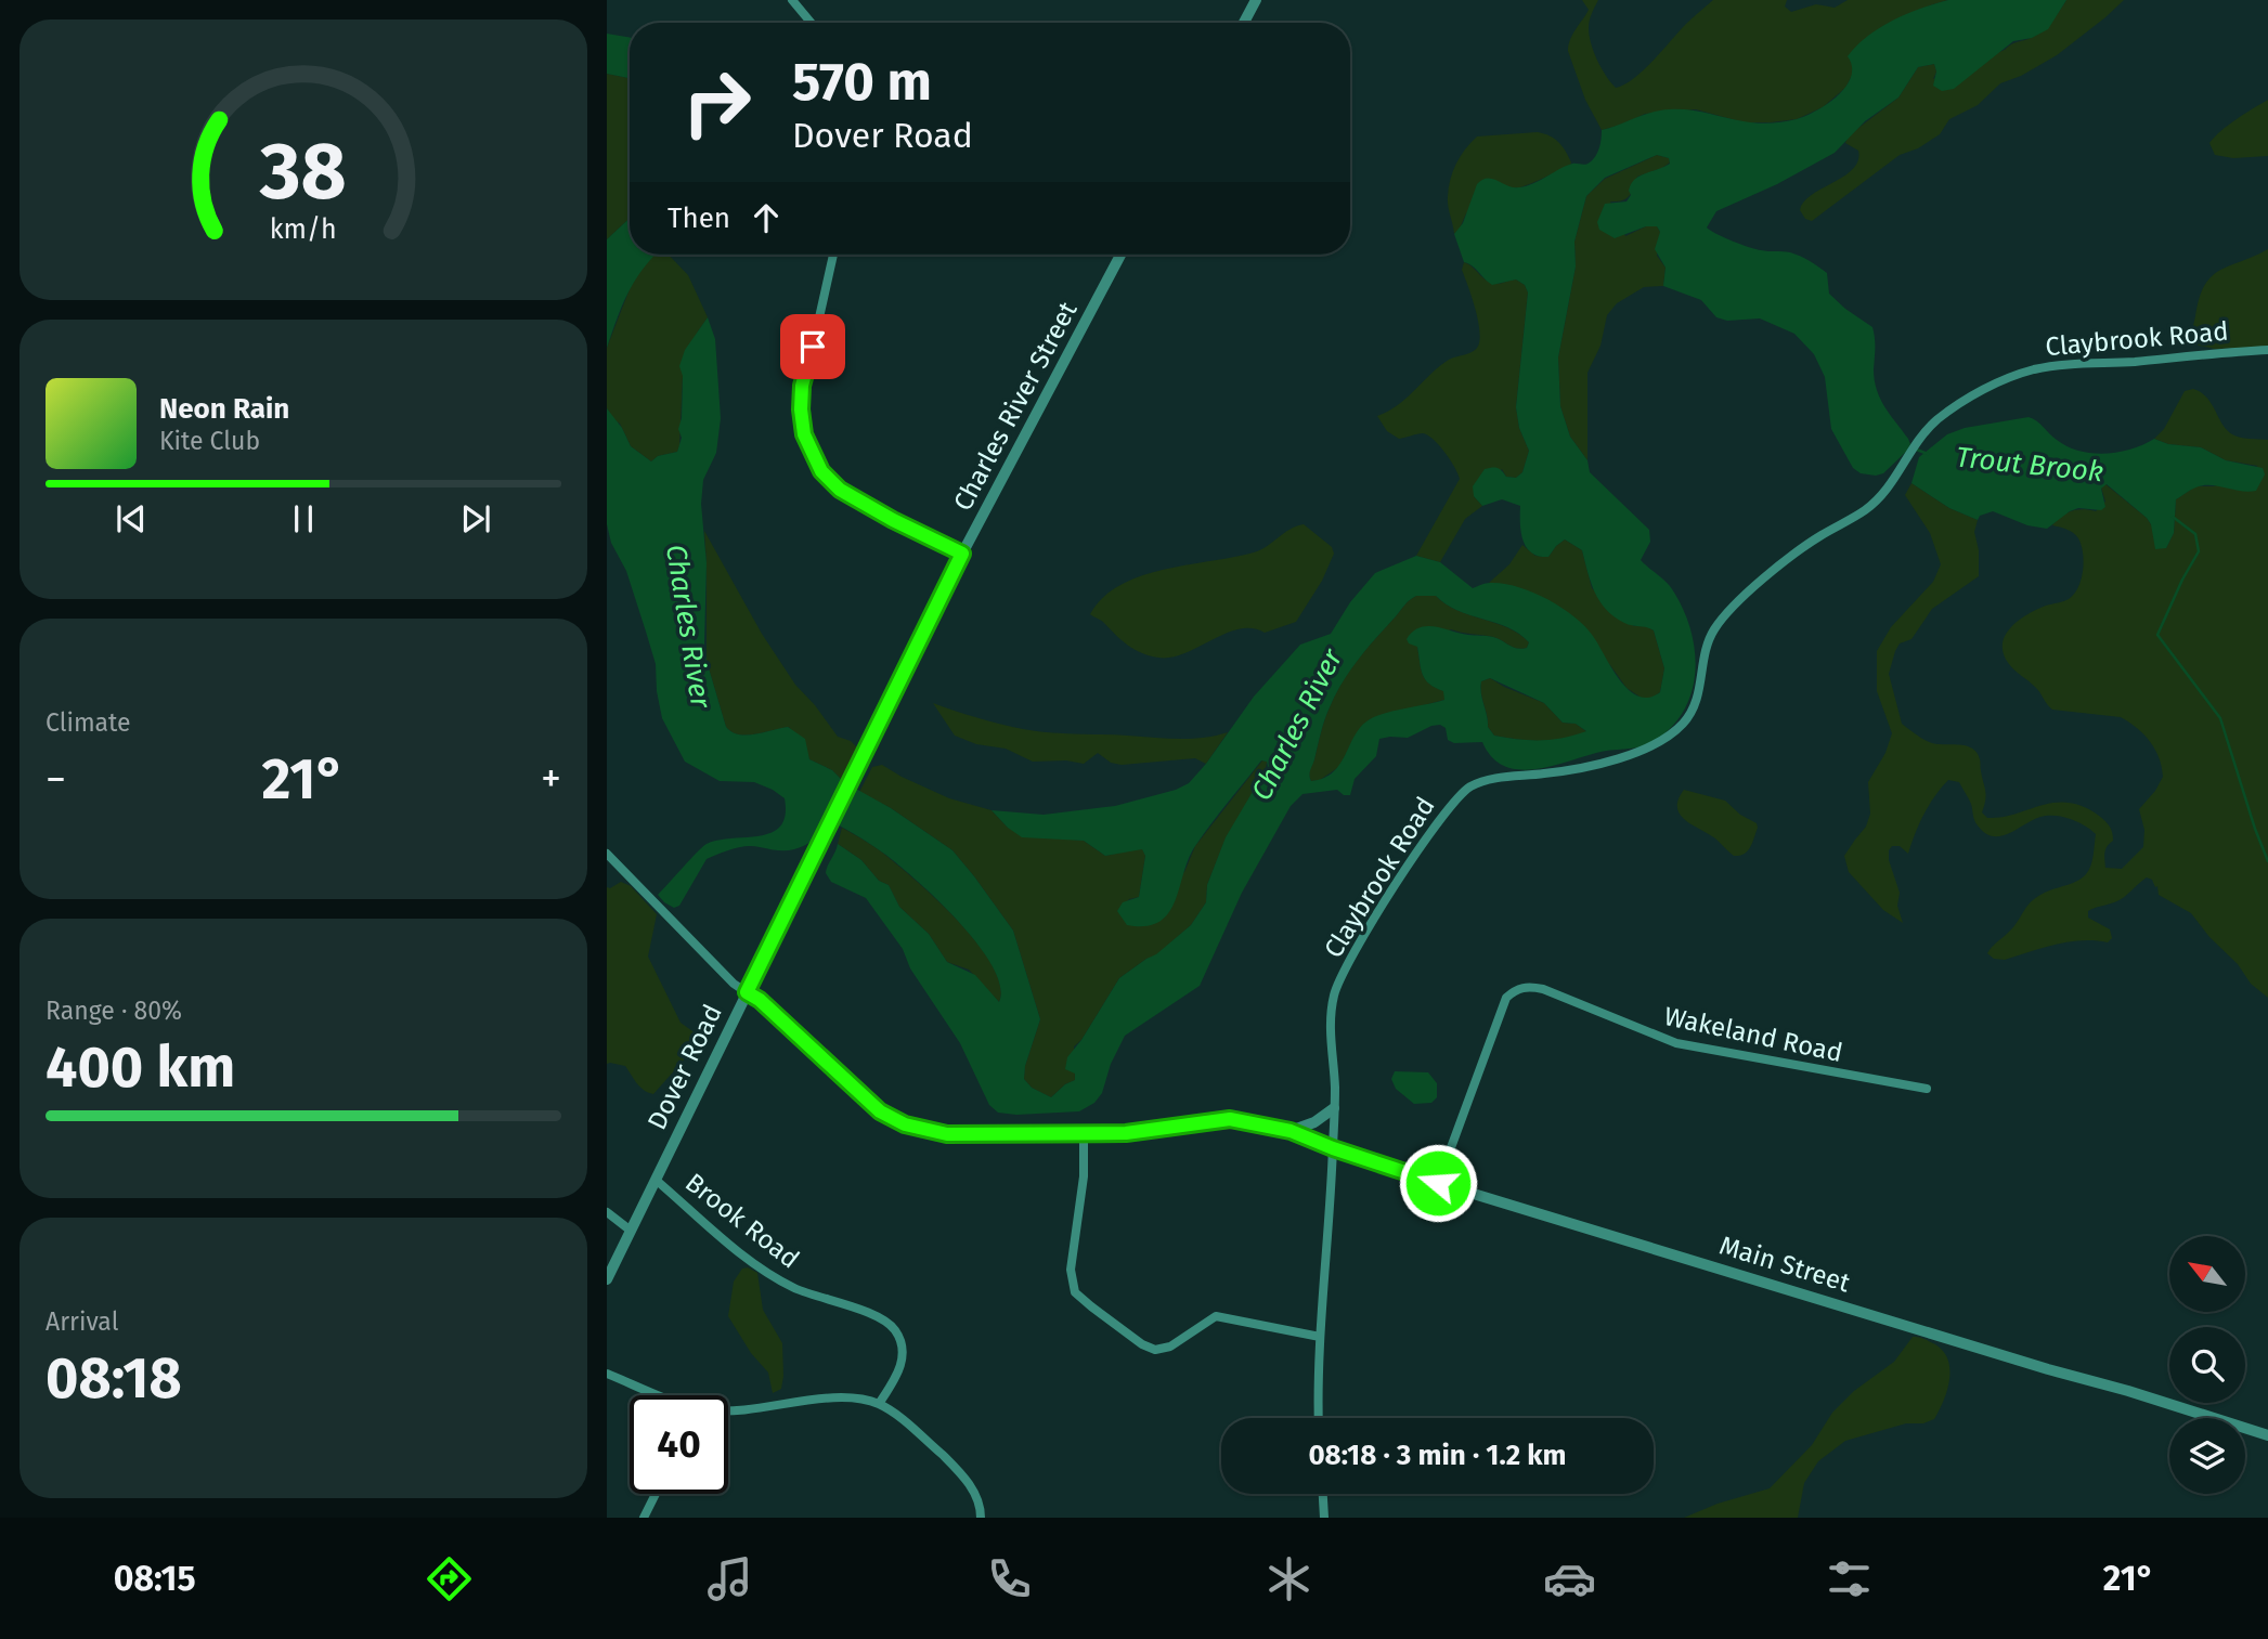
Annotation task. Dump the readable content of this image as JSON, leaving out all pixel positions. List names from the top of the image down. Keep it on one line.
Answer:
{"streets":{"street":["Claybrook Road","Charles River Street","Wakeland Road","Dover Road","Brook Road","Main Street"]},"crossings":[["Claybrook Road","Main Street"],["Charles River Street","Dover Road"],["Wakeland Road","Main Street"],["Dover Road","Brook Road"],["Dover Road","Main Street"]],"water":["Trout Brook","Charles River"],"north":"top left","page":{"turn":["570 m","Dover Road"],"then":"Then","song":["Neon Rain","Kite Club"],"tile":["Climate",["Range · 80%","400 km"],["Arrival","08:18"]],"heat":["−","21°","+"],"limit":"40","trip":"08:18 · 3 min · 1.2 km","tabs":["08:15","21°"],"gauge":["38","km/h"]}}
